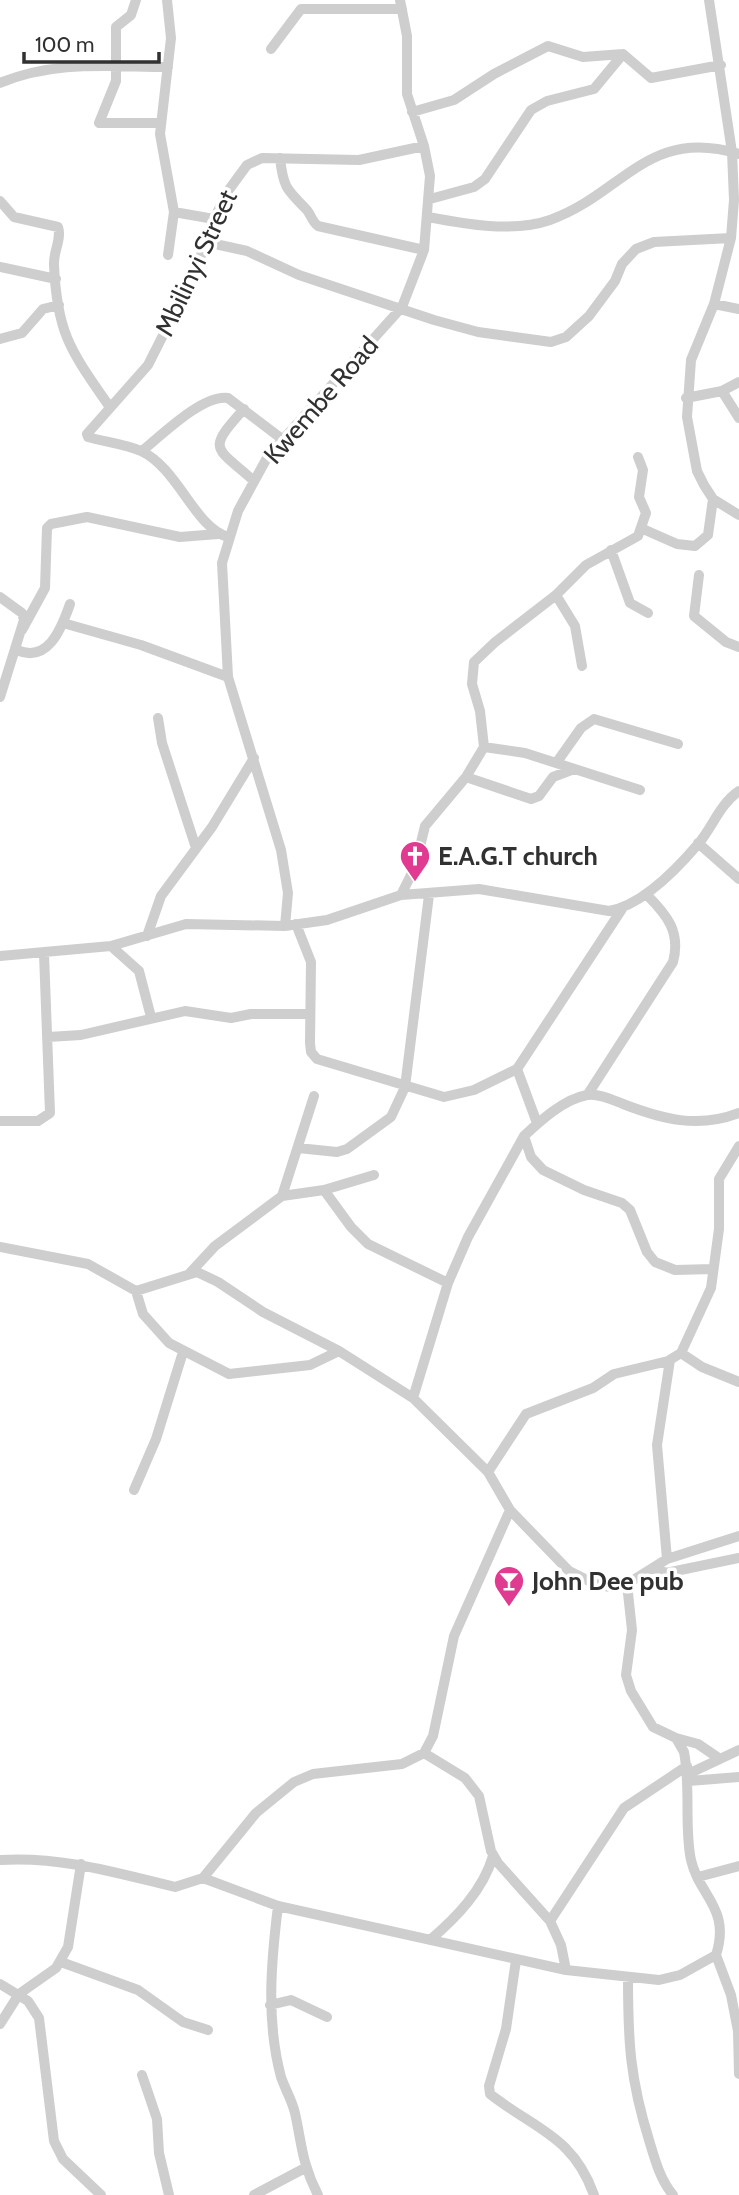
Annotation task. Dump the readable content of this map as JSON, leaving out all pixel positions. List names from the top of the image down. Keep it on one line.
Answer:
{"streets":{"street":["Mbilinyi Street","Kwembe Road"]},"crossings":[["Mbilinyi Street","Kwembe Road"]],"places":{"church":["E.A.G.T church"],"bar":["John Dee pub"]},"scale_bar":"100 m"}
